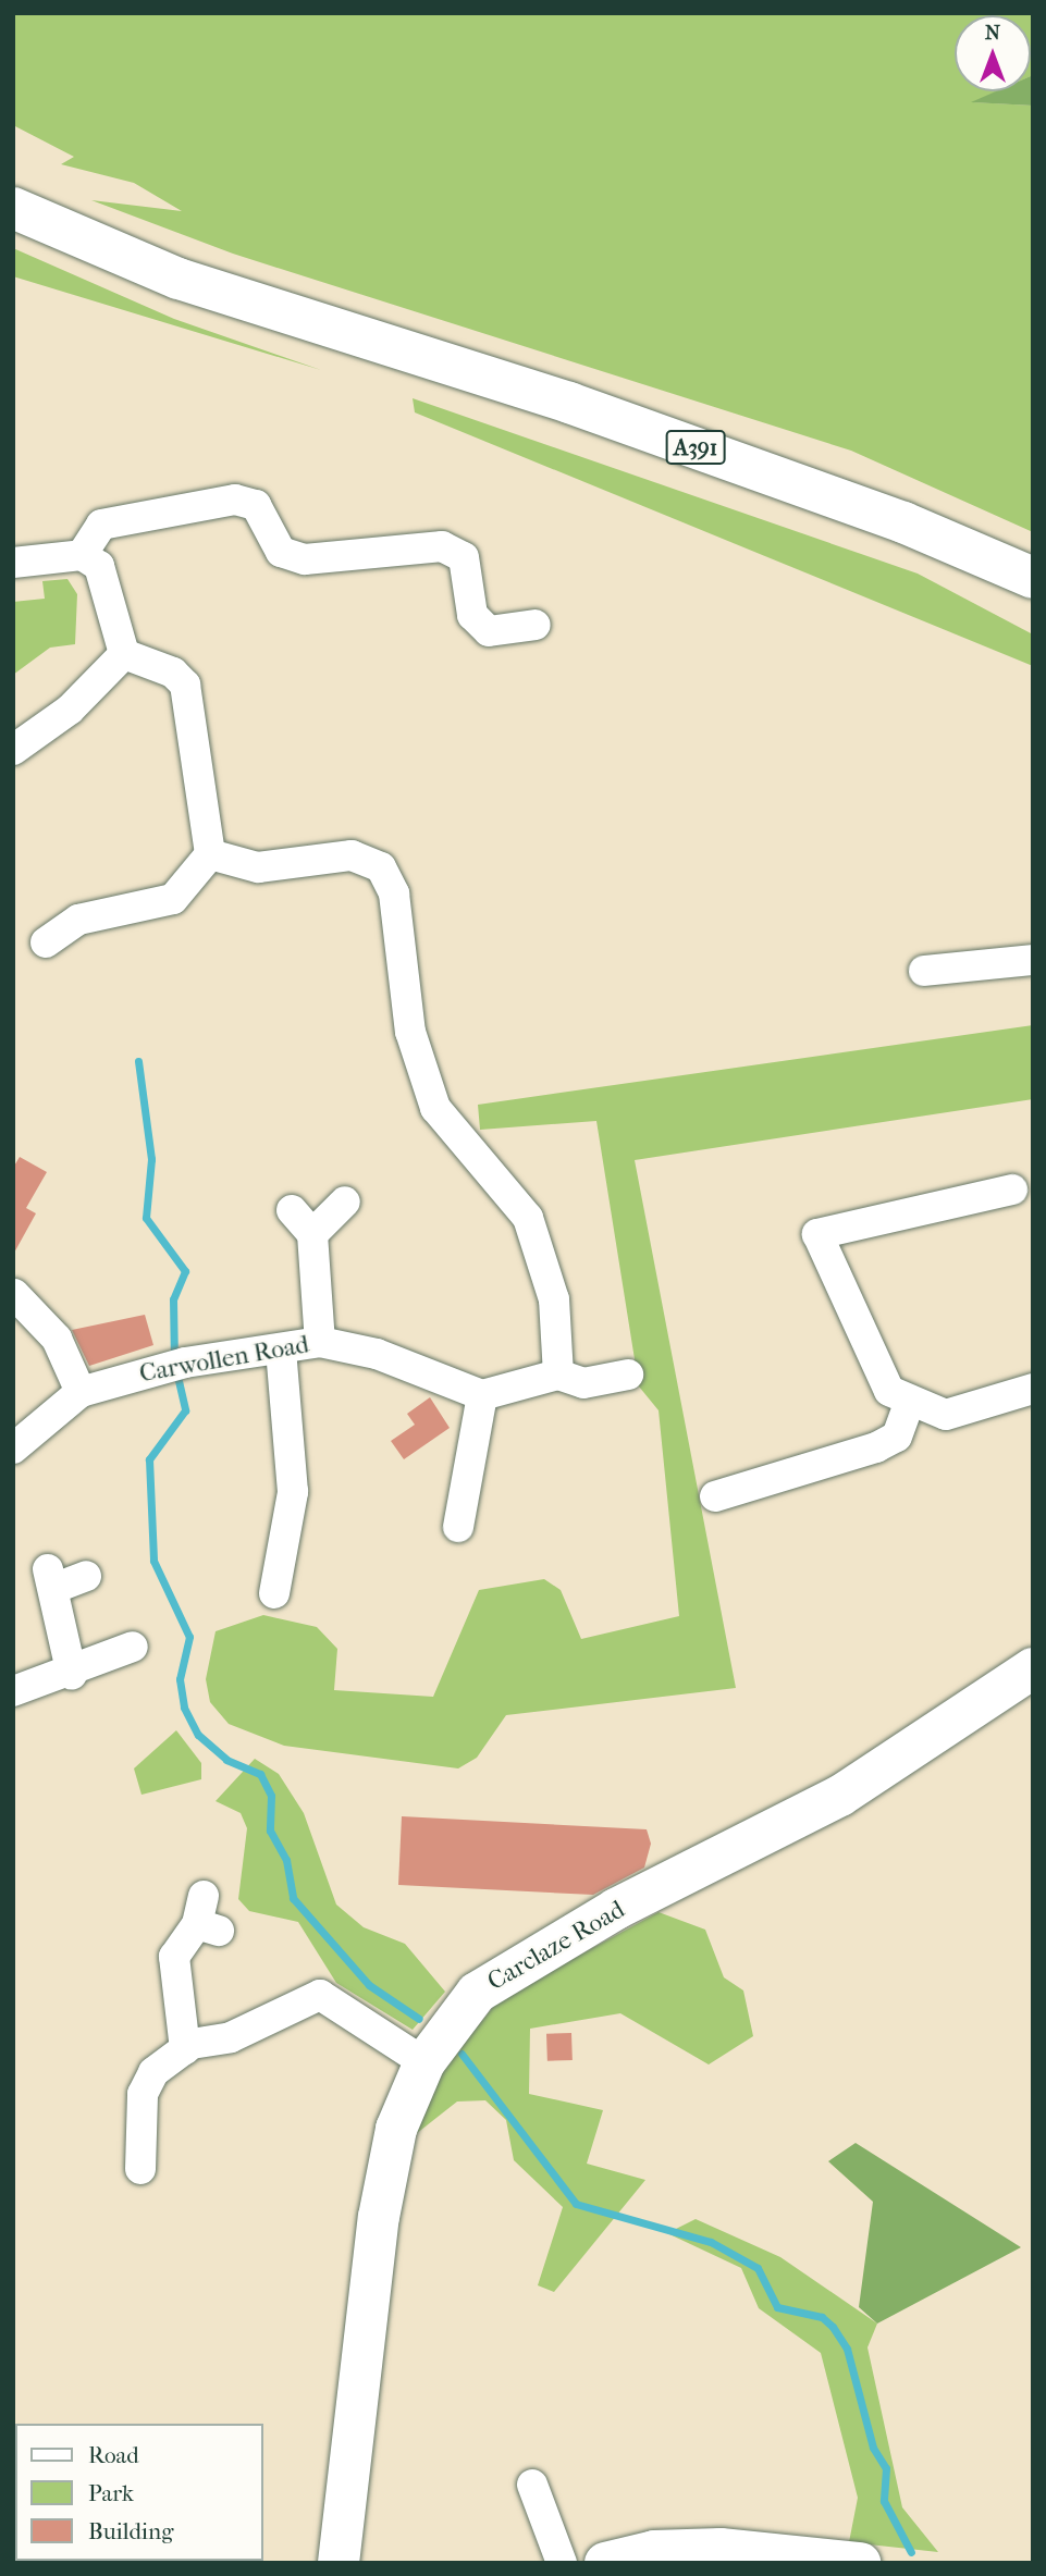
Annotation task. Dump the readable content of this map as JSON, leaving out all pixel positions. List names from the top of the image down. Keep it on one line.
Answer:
{"streets":{"main road":["A391","Carclaze Road"],"street":["Carwollen Road"]},"legend":["Road","Park","Building"],"north":"top"}
